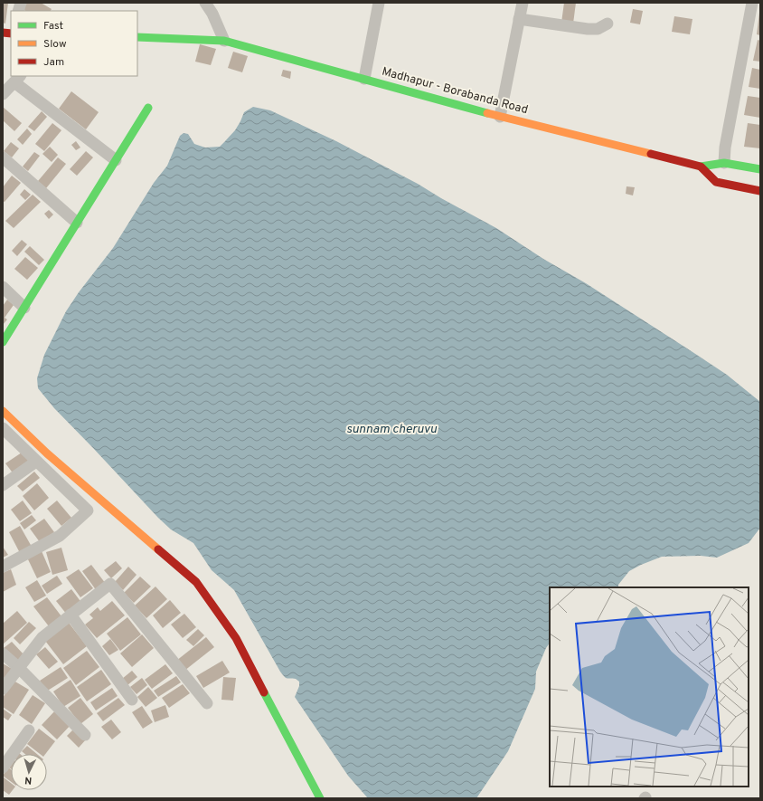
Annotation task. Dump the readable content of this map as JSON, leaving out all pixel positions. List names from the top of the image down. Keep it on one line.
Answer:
{"streets":{"street":["Madhapur - Borabanda Road"]},"water":["sunnam cheruvu"],"legend":["Fast","Slow","Jam"],"north":"bottom"}
